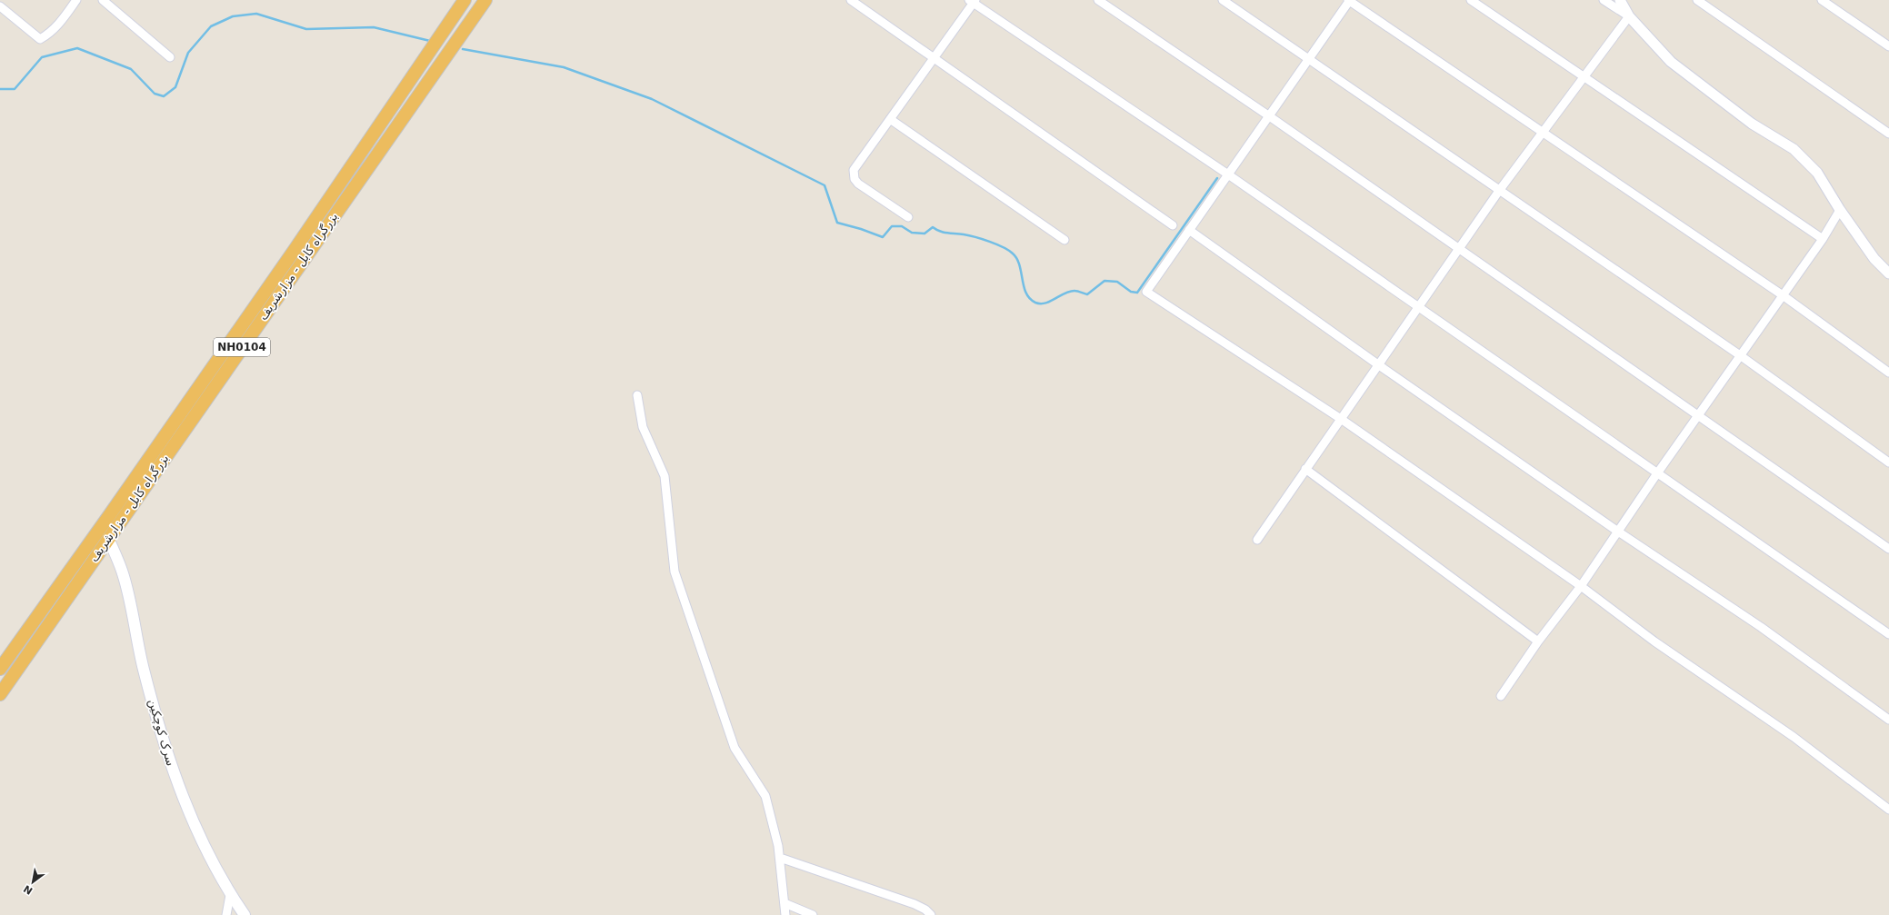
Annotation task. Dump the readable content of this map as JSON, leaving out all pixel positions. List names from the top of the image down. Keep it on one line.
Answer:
{"streets":{"highway":["بزرگراه کابل - مزارشریف","NH0104"],"main road":["سرک کوچکین"]},"crossings":[["بزرگراه کابل - مزارشریف","سرک کوچکین"]],"north":"bottom left"}
